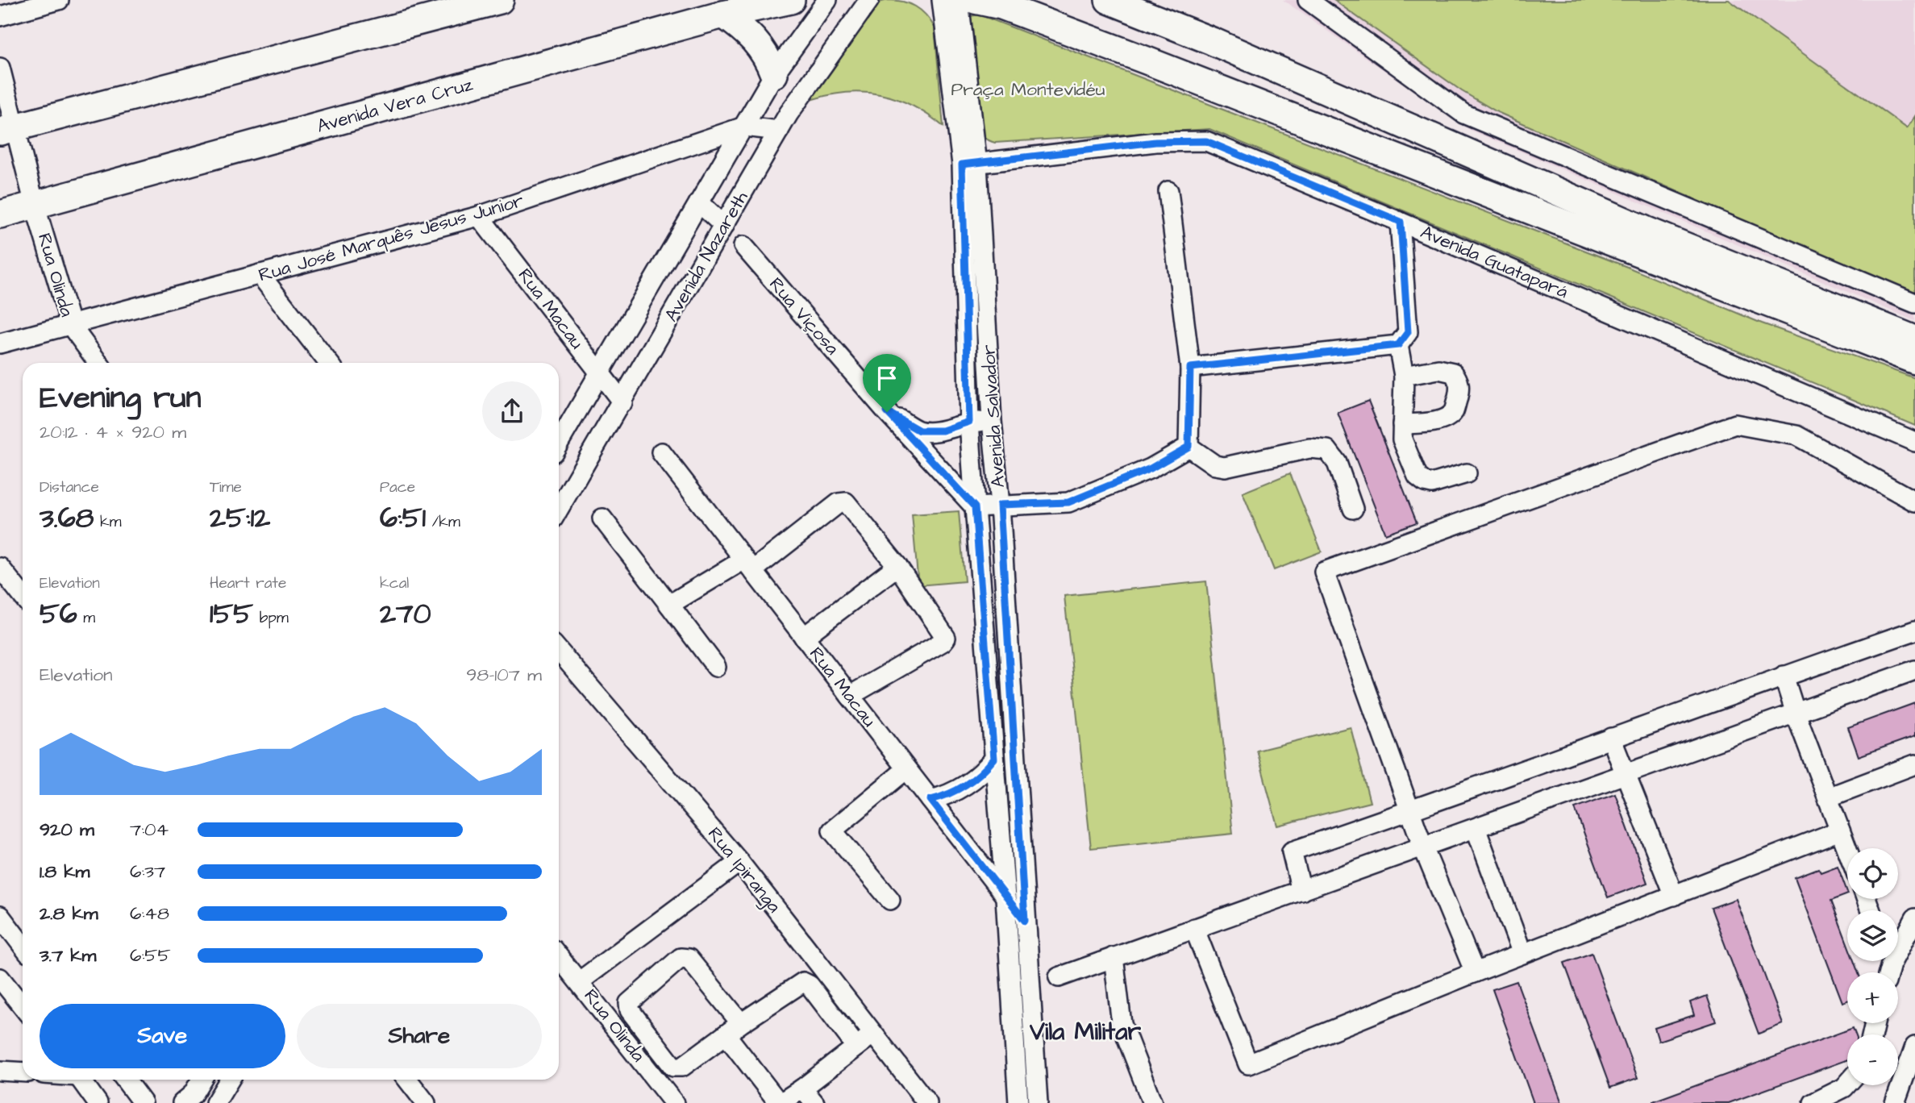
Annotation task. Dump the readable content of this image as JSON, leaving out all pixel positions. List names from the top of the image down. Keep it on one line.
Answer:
{"streets":{"highway":["Avenida Vera Cruz"],"street":["Rua José Marquês Jesus Junior","Avenida Nazareth","Avenida Guatapará","Rua Olinda","Rua Macau","Rua Viçosa","Avenida Salvador","Rua Ipiranga"]},"crossings":[["Avenida Vera Cruz","Rua Olinda"],["Rua José Marquês Jesus Junior","Avenida Nazareth"],["Rua José Marquês Jesus Junior","Rua Olinda"],["Rua José Marquês Jesus Junior","Rua Macau"],["Avenida Nazareth","Rua Macau"],["Avenida Guatapará","Avenida Salvador"],["Rua Macau","Avenida Salvador"],["Rua Viçosa","Avenida Salvador"]],"districts":["Vila Militar"],"parks":["Praça Montevidéu"],"page":{"heading":["Evening run","20:12 · 4 × 920 m"],"stats":[["Distance","3.68 km"],["Time","25:12"],["Pace","6:51 /km"],["Elevation","56 m"],["Heart rate","155 bpm"],["kcal","270"]],"chart":["Elevation","98–107 m"],"list":[{"name":"920 m","note":"7:04"},{"name":"1.8 km","note":"6:37"},{"name":"2.8 km","note":"6:48"},{"name":"3.7 km","note":"6:55"}],"map_buttons":["+","−"],"buttons":["Save","Share"]}}
